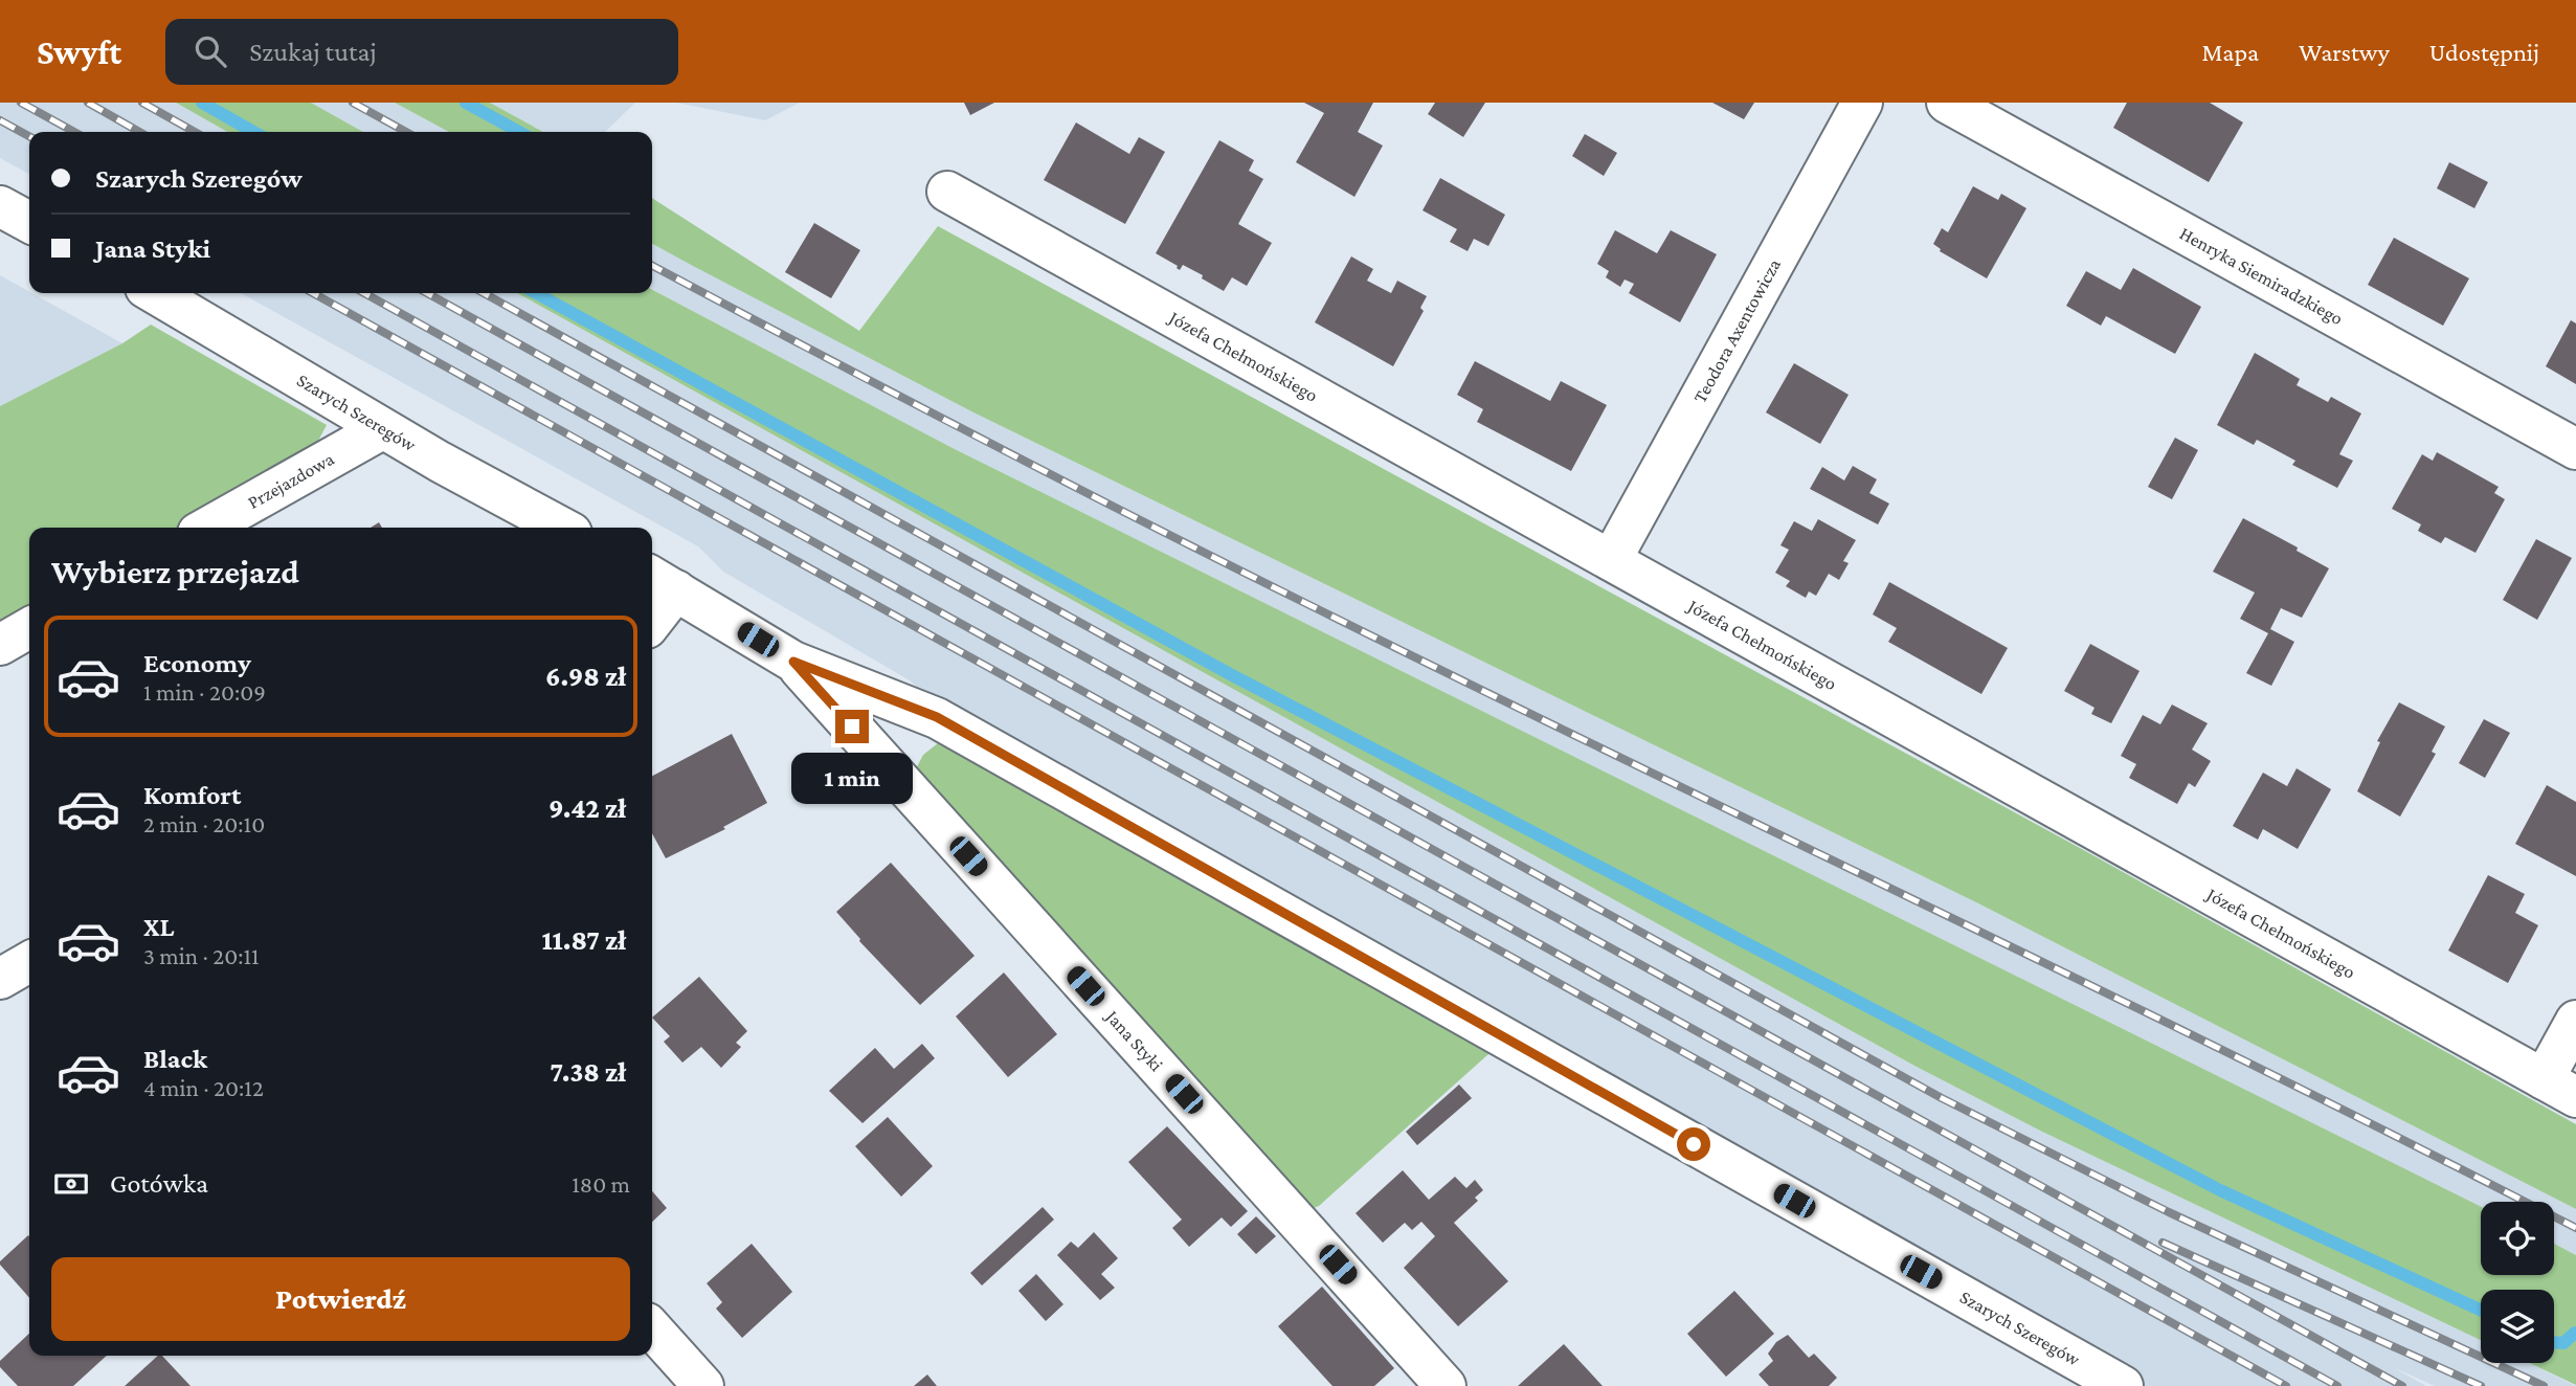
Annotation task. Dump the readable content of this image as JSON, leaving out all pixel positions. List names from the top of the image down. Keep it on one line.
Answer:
{"streets":{"street":["Henryka Siemiradzkiego","Teodora Axentowicza","Józefa Chełmońskiego","Szarych Szeregów","Przejazdowa","Jana Styki"]},"crossings":[["Teodora Axentowicza","Józefa Chełmońskiego"],["Szarych Szeregów","Przejazdowa"],["Szarych Szeregów","Jana Styki"]],"page":{"header":"Swyft","search":"Szukaj tutaj","nav":["Mapa","Warstwy","Udostępnij"],"banner":["Szarych Szeregów","Jana Styki"],"heading":"Wybierz przejazd","list":[{"name":"Economy","note":"1 min · 20:09","value":"6.98 zł"},{"name":"Komfort","note":"2 min · 20:10","value":"9.42 zł"},{"name":"XL","note":"3 min · 20:11","value":"11.87 zł"},{"name":"Black","note":"4 min · 20:12","value":"7.38 zł"}],"bubble":"1 min","pay":["Gotówka","180 m"],"buttons":"Potwierdź"}}
